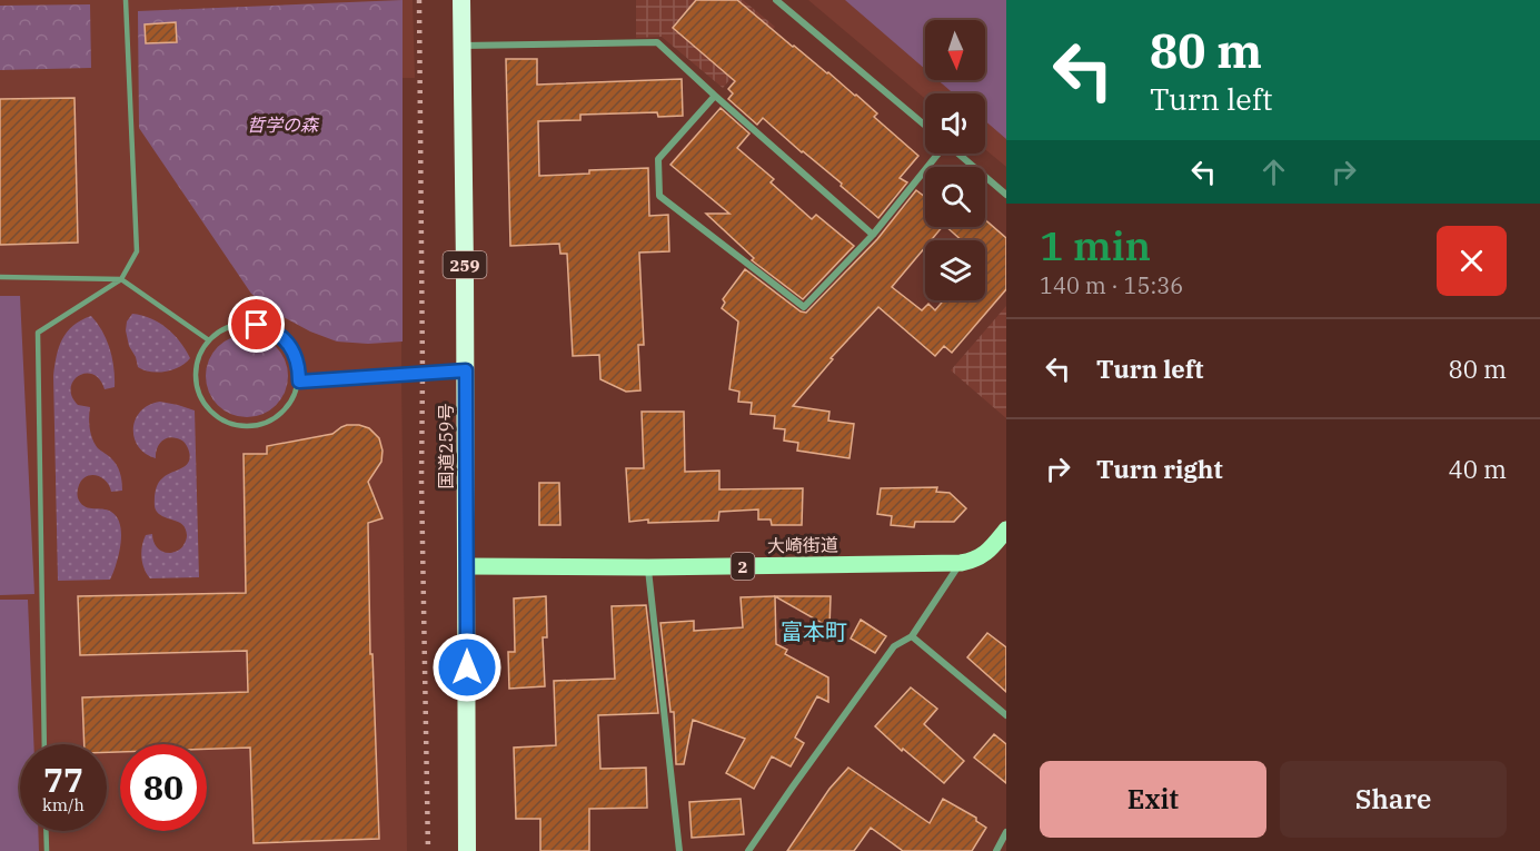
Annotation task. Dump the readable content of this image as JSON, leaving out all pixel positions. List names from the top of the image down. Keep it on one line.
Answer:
{"streets":{"highway":["259","国道259号"],"main road":["大崎街道","2"]},"crossings":[["国道259号","大崎街道"]],"districts":["富本町"],"parks":["哲学の森"],"north":"bottom","page":{"turn":["80 m","Turn left"],"heading":["1 min","140 m · 15:36"],"list":[{"name":"Turn left","value":"80 m"},{"name":"Turn right","value":"40 m"}],"speed":"77 km/h","limit":"80","buttons":["Exit","Share"]}}
